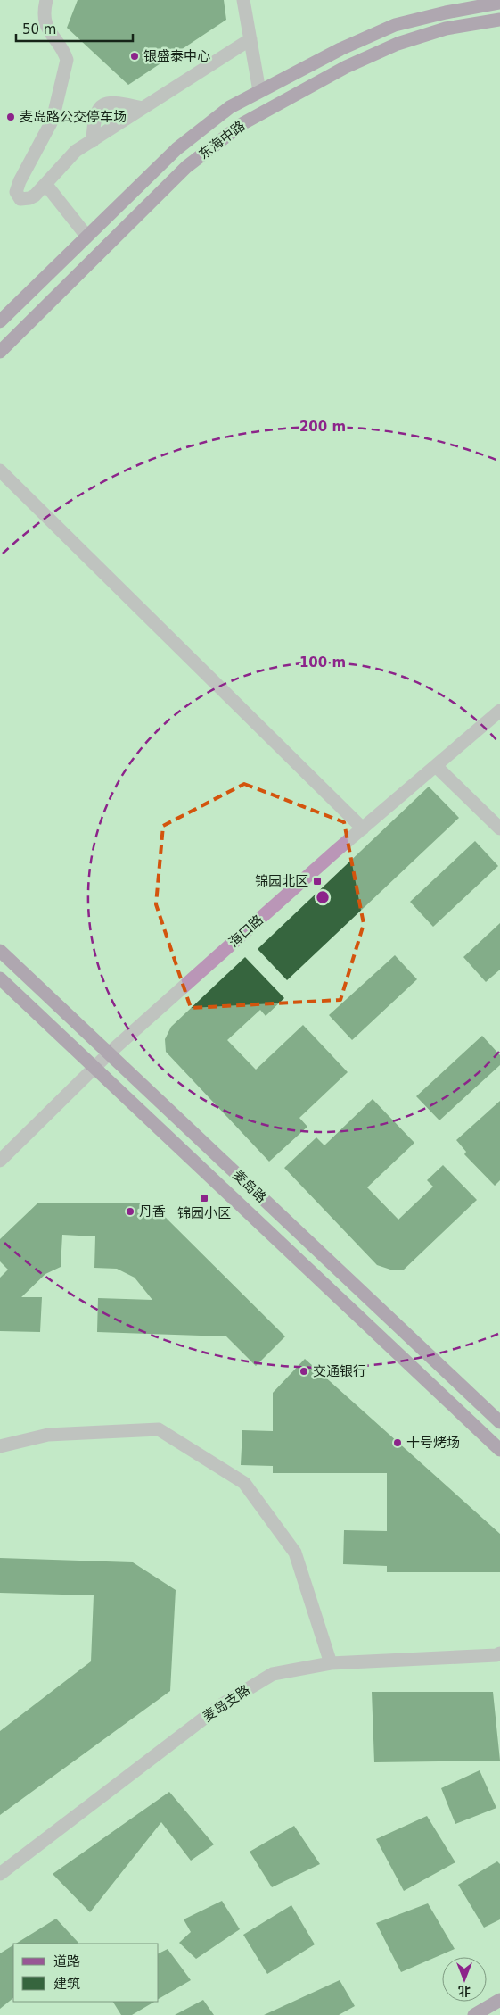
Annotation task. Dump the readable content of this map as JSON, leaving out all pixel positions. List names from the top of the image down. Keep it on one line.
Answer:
{"streets":{"main road":["东海中路","麦岛路"],"street":["海口路","麦岛支路"]},"crossings":[["海口路","麦岛路"]],"places":{"other":["银盛泰中心","麦岛路公交停车场","丹香","交通银行","十号烤场"],"transit":["锦园北区","锦园小区"]},"legend":["道路","建筑"],"scale_bar":"50 m","north":"bottom","rings":["200 m","100 m"]}
